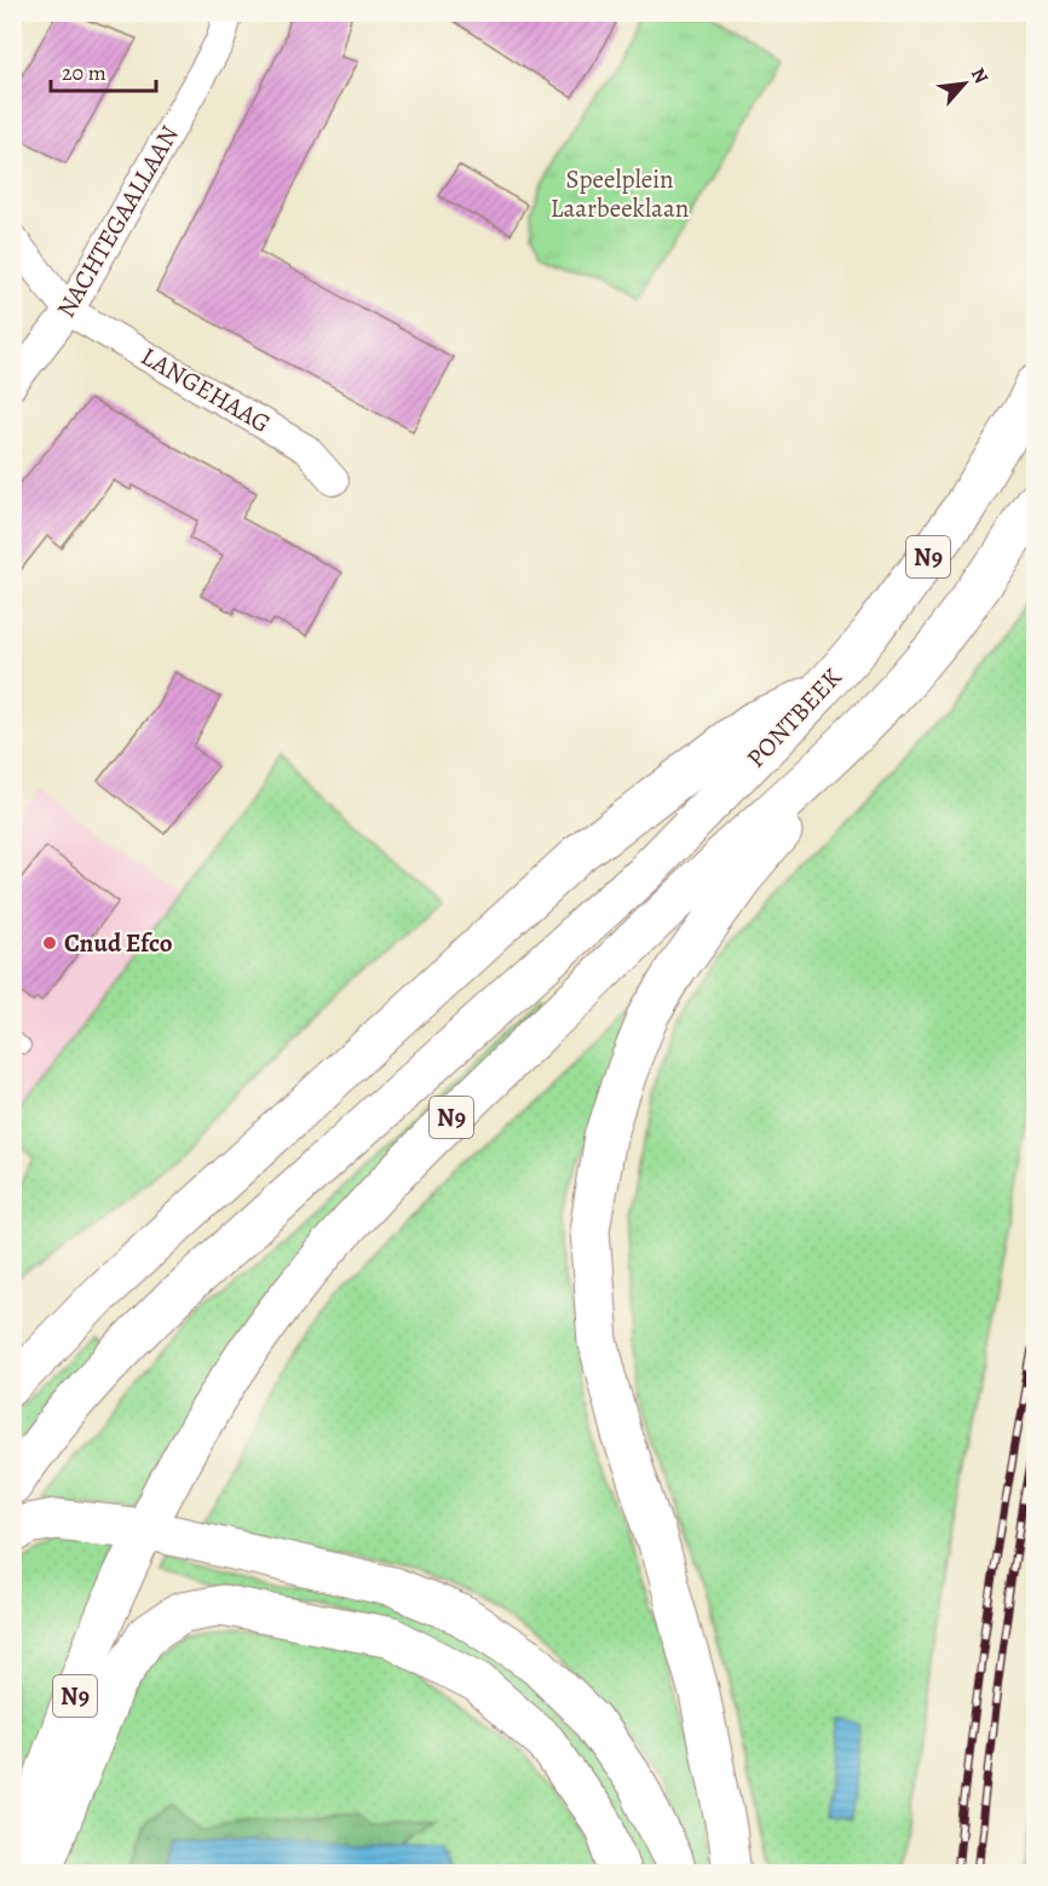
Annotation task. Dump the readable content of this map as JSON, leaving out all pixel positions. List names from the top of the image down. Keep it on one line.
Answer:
{"streets":{"highway":["N9","PONTBEEK"],"street":["NACHTEGAALLAAN","LANGEHAAG"]},"crossings":[["NACHTEGAALLAAN","LANGEHAAG"]],"parks":["Speelplein Laarbeeklaan"],"places":["Cnud Efco"],"scale_bar":"20 m","north":"top right"}
